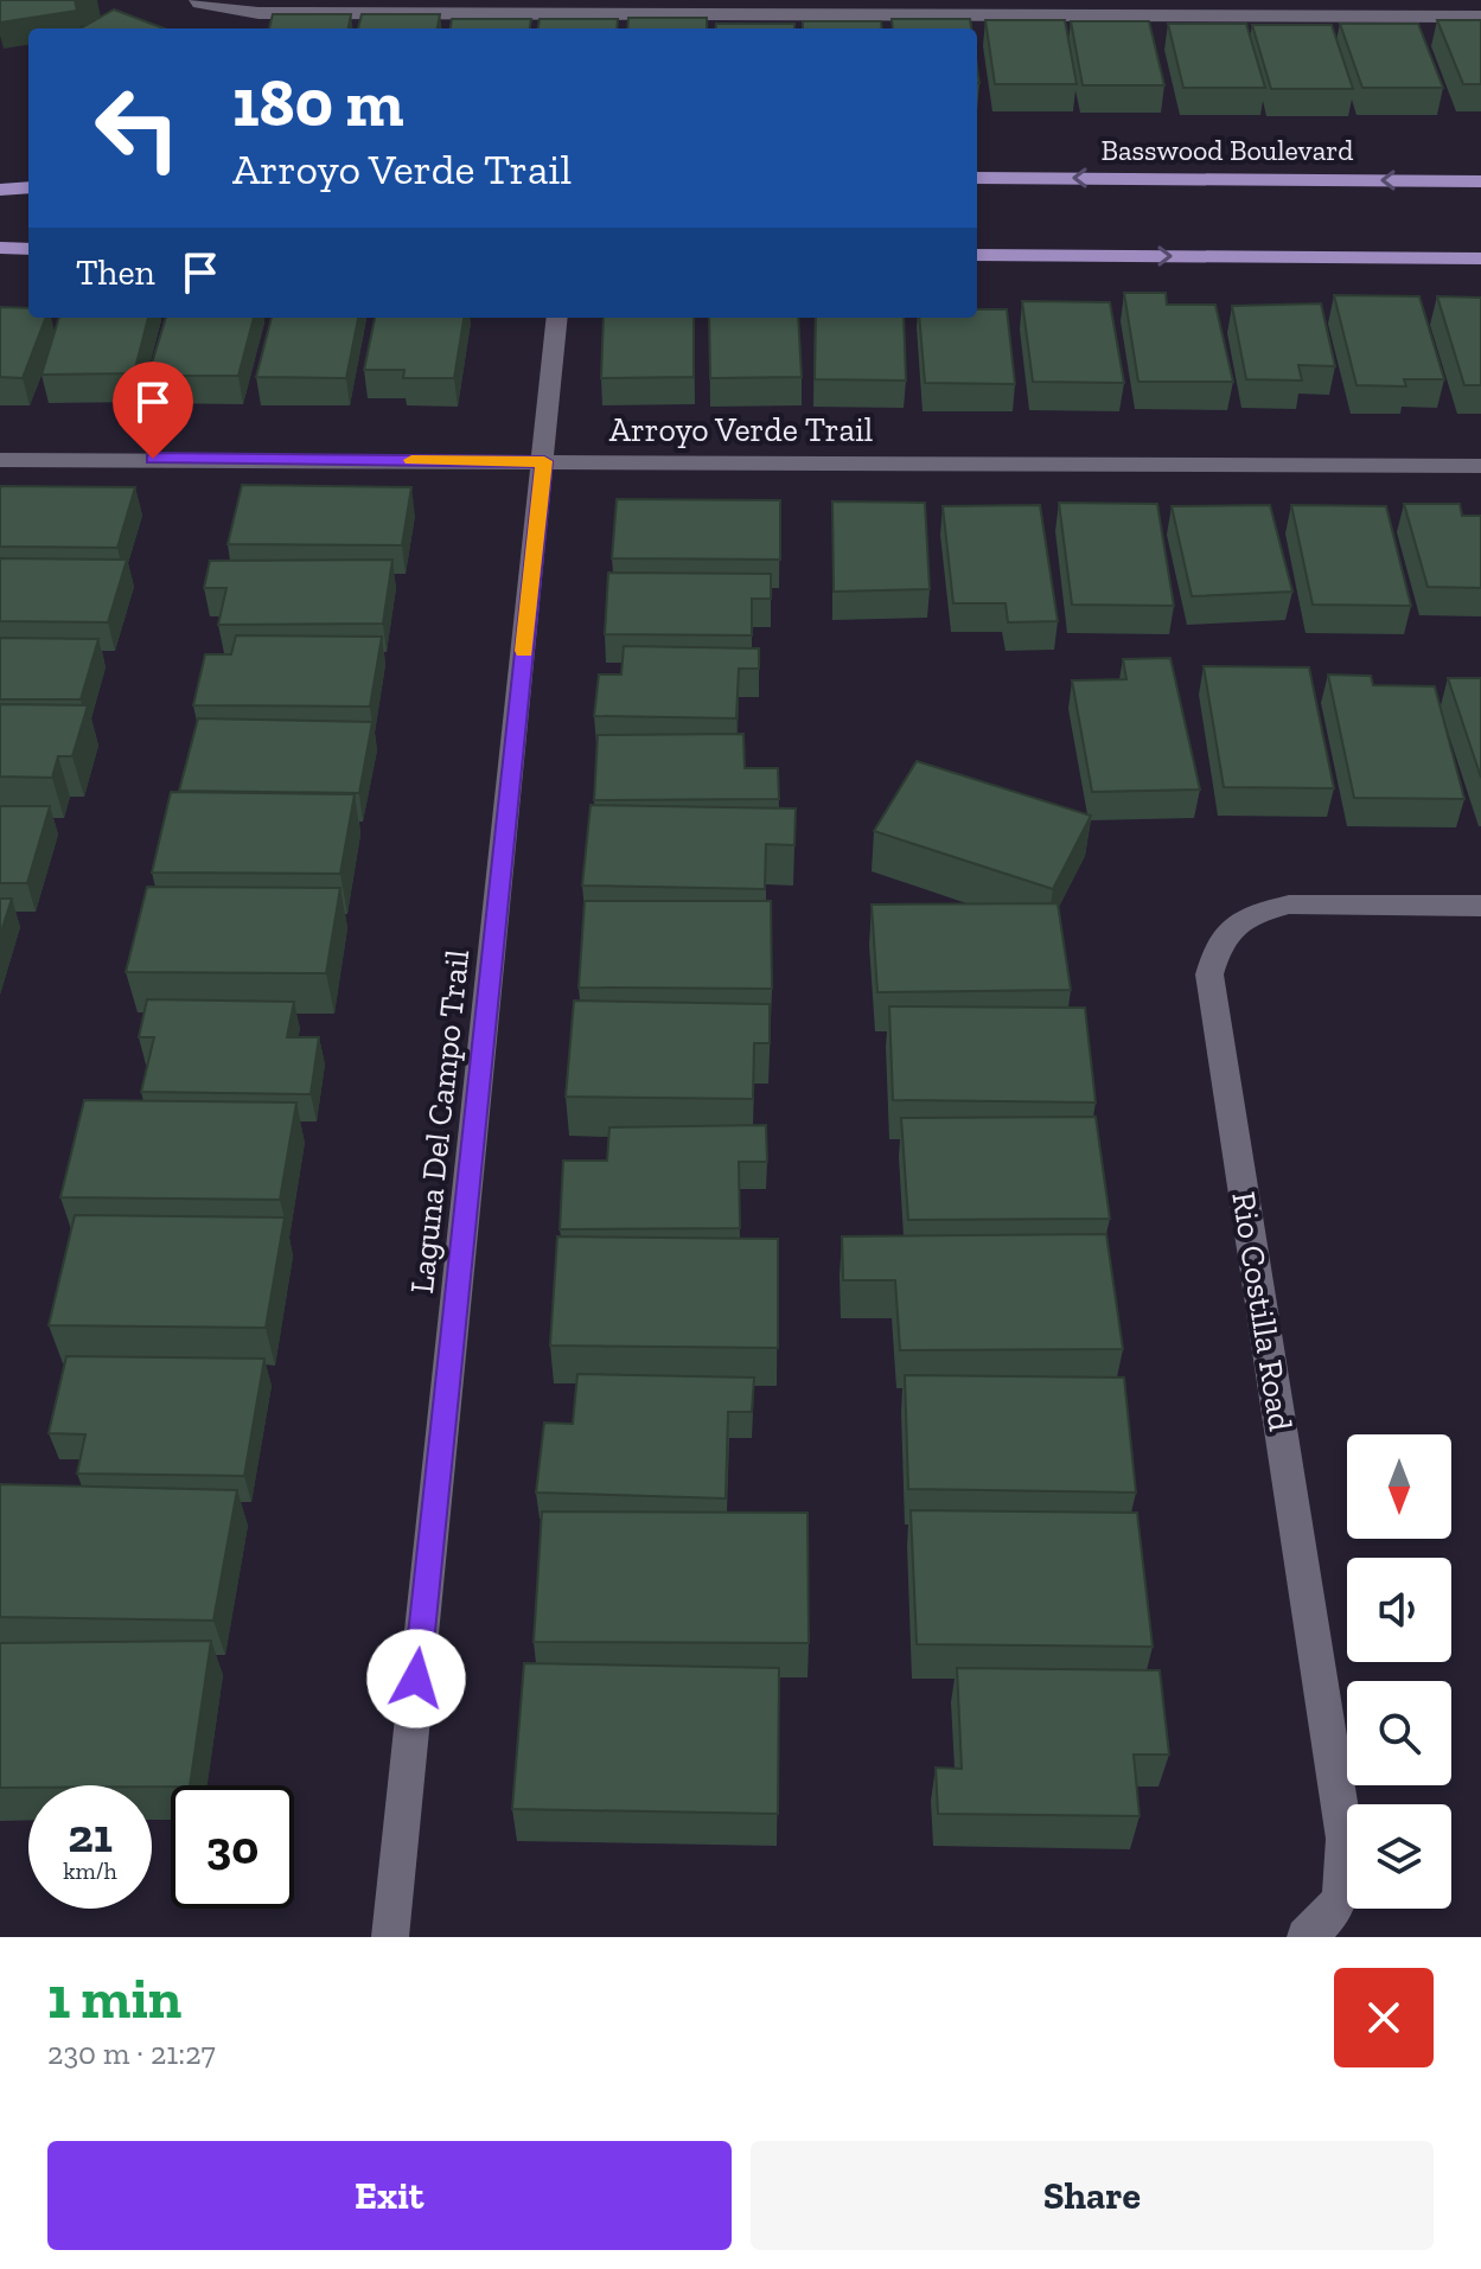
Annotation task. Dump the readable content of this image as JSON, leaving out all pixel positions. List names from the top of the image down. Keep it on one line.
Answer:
{"streets":{"main road":["Basswood Boulevard"],"street":["Arroyo Verde Trail","Laguna Del Campo Trail","Rio Costilla Road"]},"crossings":[["Arroyo Verde Trail","Laguna Del Campo Trail"]],"north":"bottom","page":{"turn":["180 m","Arroyo Verde Trail"],"then":"Then","speed":"21 km/h","limit":"30","heading":["1 min","230 m · 21:27"],"buttons":["Exit","Share"]}}
